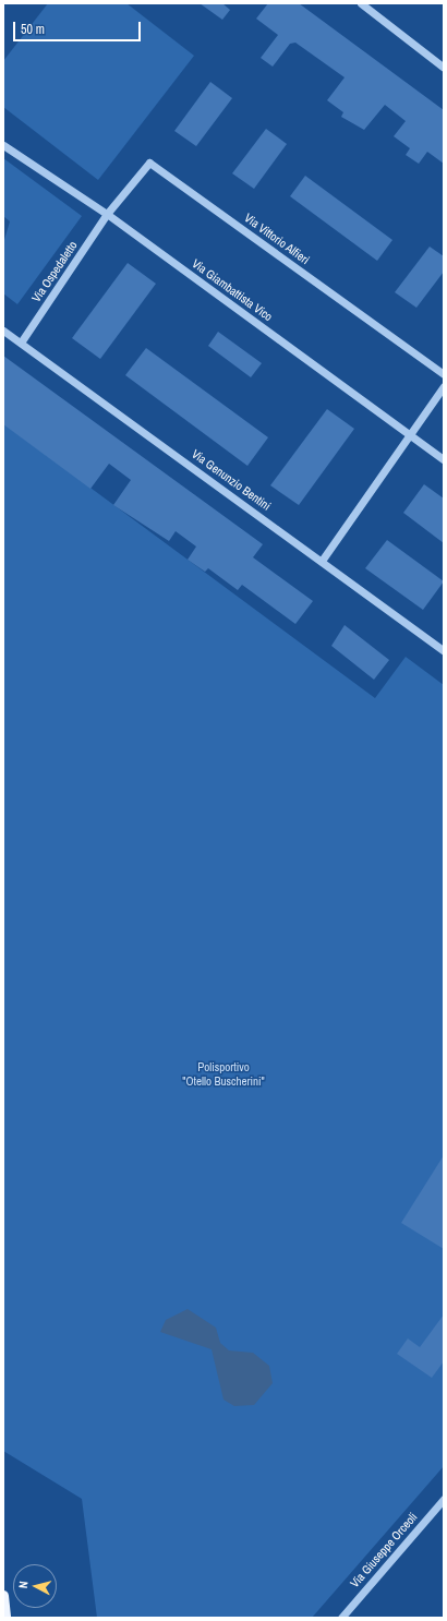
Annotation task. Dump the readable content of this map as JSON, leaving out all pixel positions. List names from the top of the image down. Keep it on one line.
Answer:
{"streets":{"street":["Via Vittorio Alfieri","Via Ospedaletto","Via Giambattista Vico","Via Genunzio Bentini","Via Giuseppe Orceoli"]},"crossings":[["Via Vittorio Alfieri","Via Ospedaletto"],["Via Vittorio Alfieri","Via Giambattista Vico"],["Via Ospedaletto","Via Giambattista Vico"],["Via Ospedaletto","Via Genunzio Bentini"]],"parks":["Polisportivo \"Otello Buscherini\""],"scale_bar":"50 m","north":"left"}
